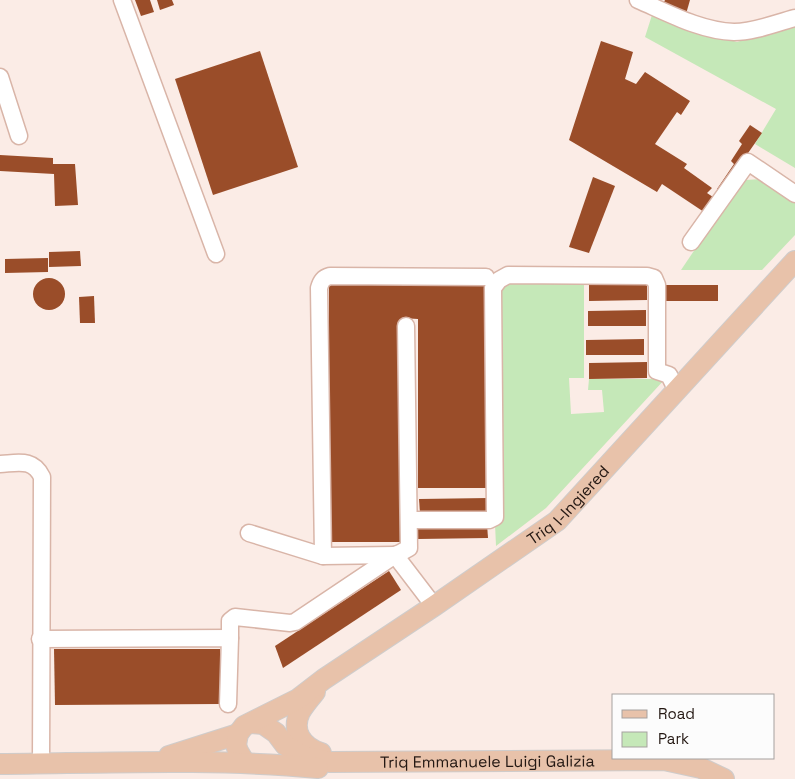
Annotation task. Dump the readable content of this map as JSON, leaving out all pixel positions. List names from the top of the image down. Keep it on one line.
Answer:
{"streets":{"main road":["Triq l-Ingiered","Triq Emmanuele Luigi Galizia"]},"crossings":[["Triq l-Ingiered","Triq Emmanuele Luigi Galizia"]],"legend":["Road","Park"]}
